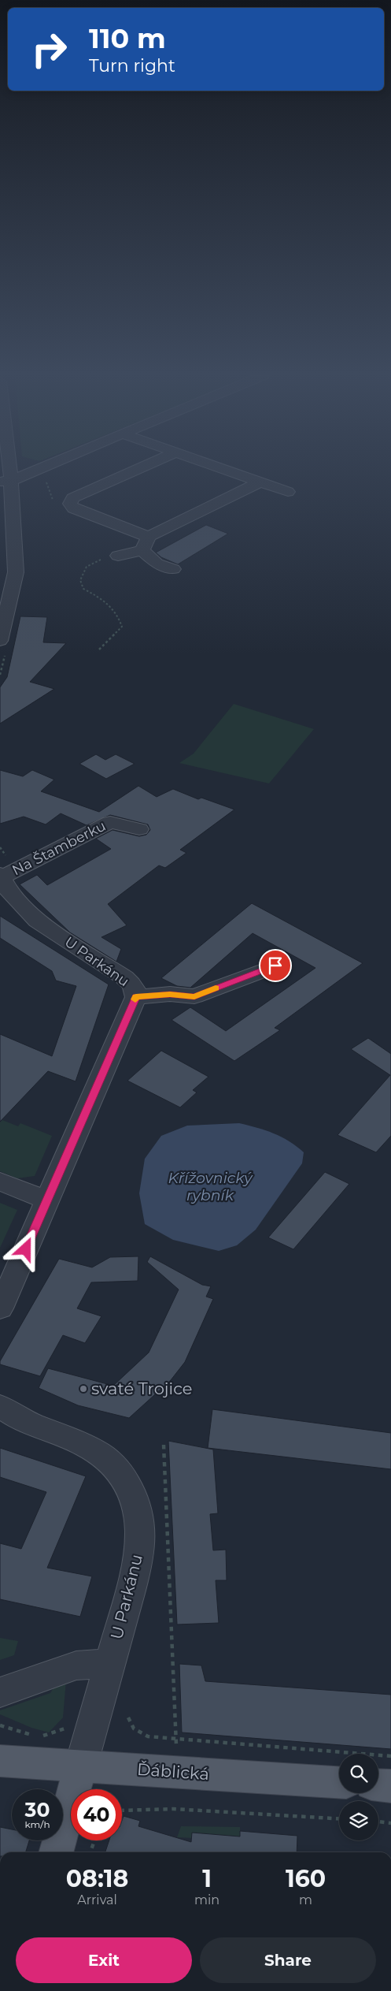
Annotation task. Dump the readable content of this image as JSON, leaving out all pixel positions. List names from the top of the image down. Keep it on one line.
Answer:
{"streets":{"main road":["Ďáblická"],"street":["Na Štamberku","U Parkánu"]},"crossings":[["Na Štamberku","U Parkánu"],["U Parkánu","Ďáblická"]],"water":["Křížovnický rybník"],"places":["svaté Trojice"],"page":{"turn":["110 m","Turn right"],"speed":"30 km/h","limit":"40","eta":["08:18","Arrival","1","min","160","m"],"buttons":["Exit","Share"]}}
